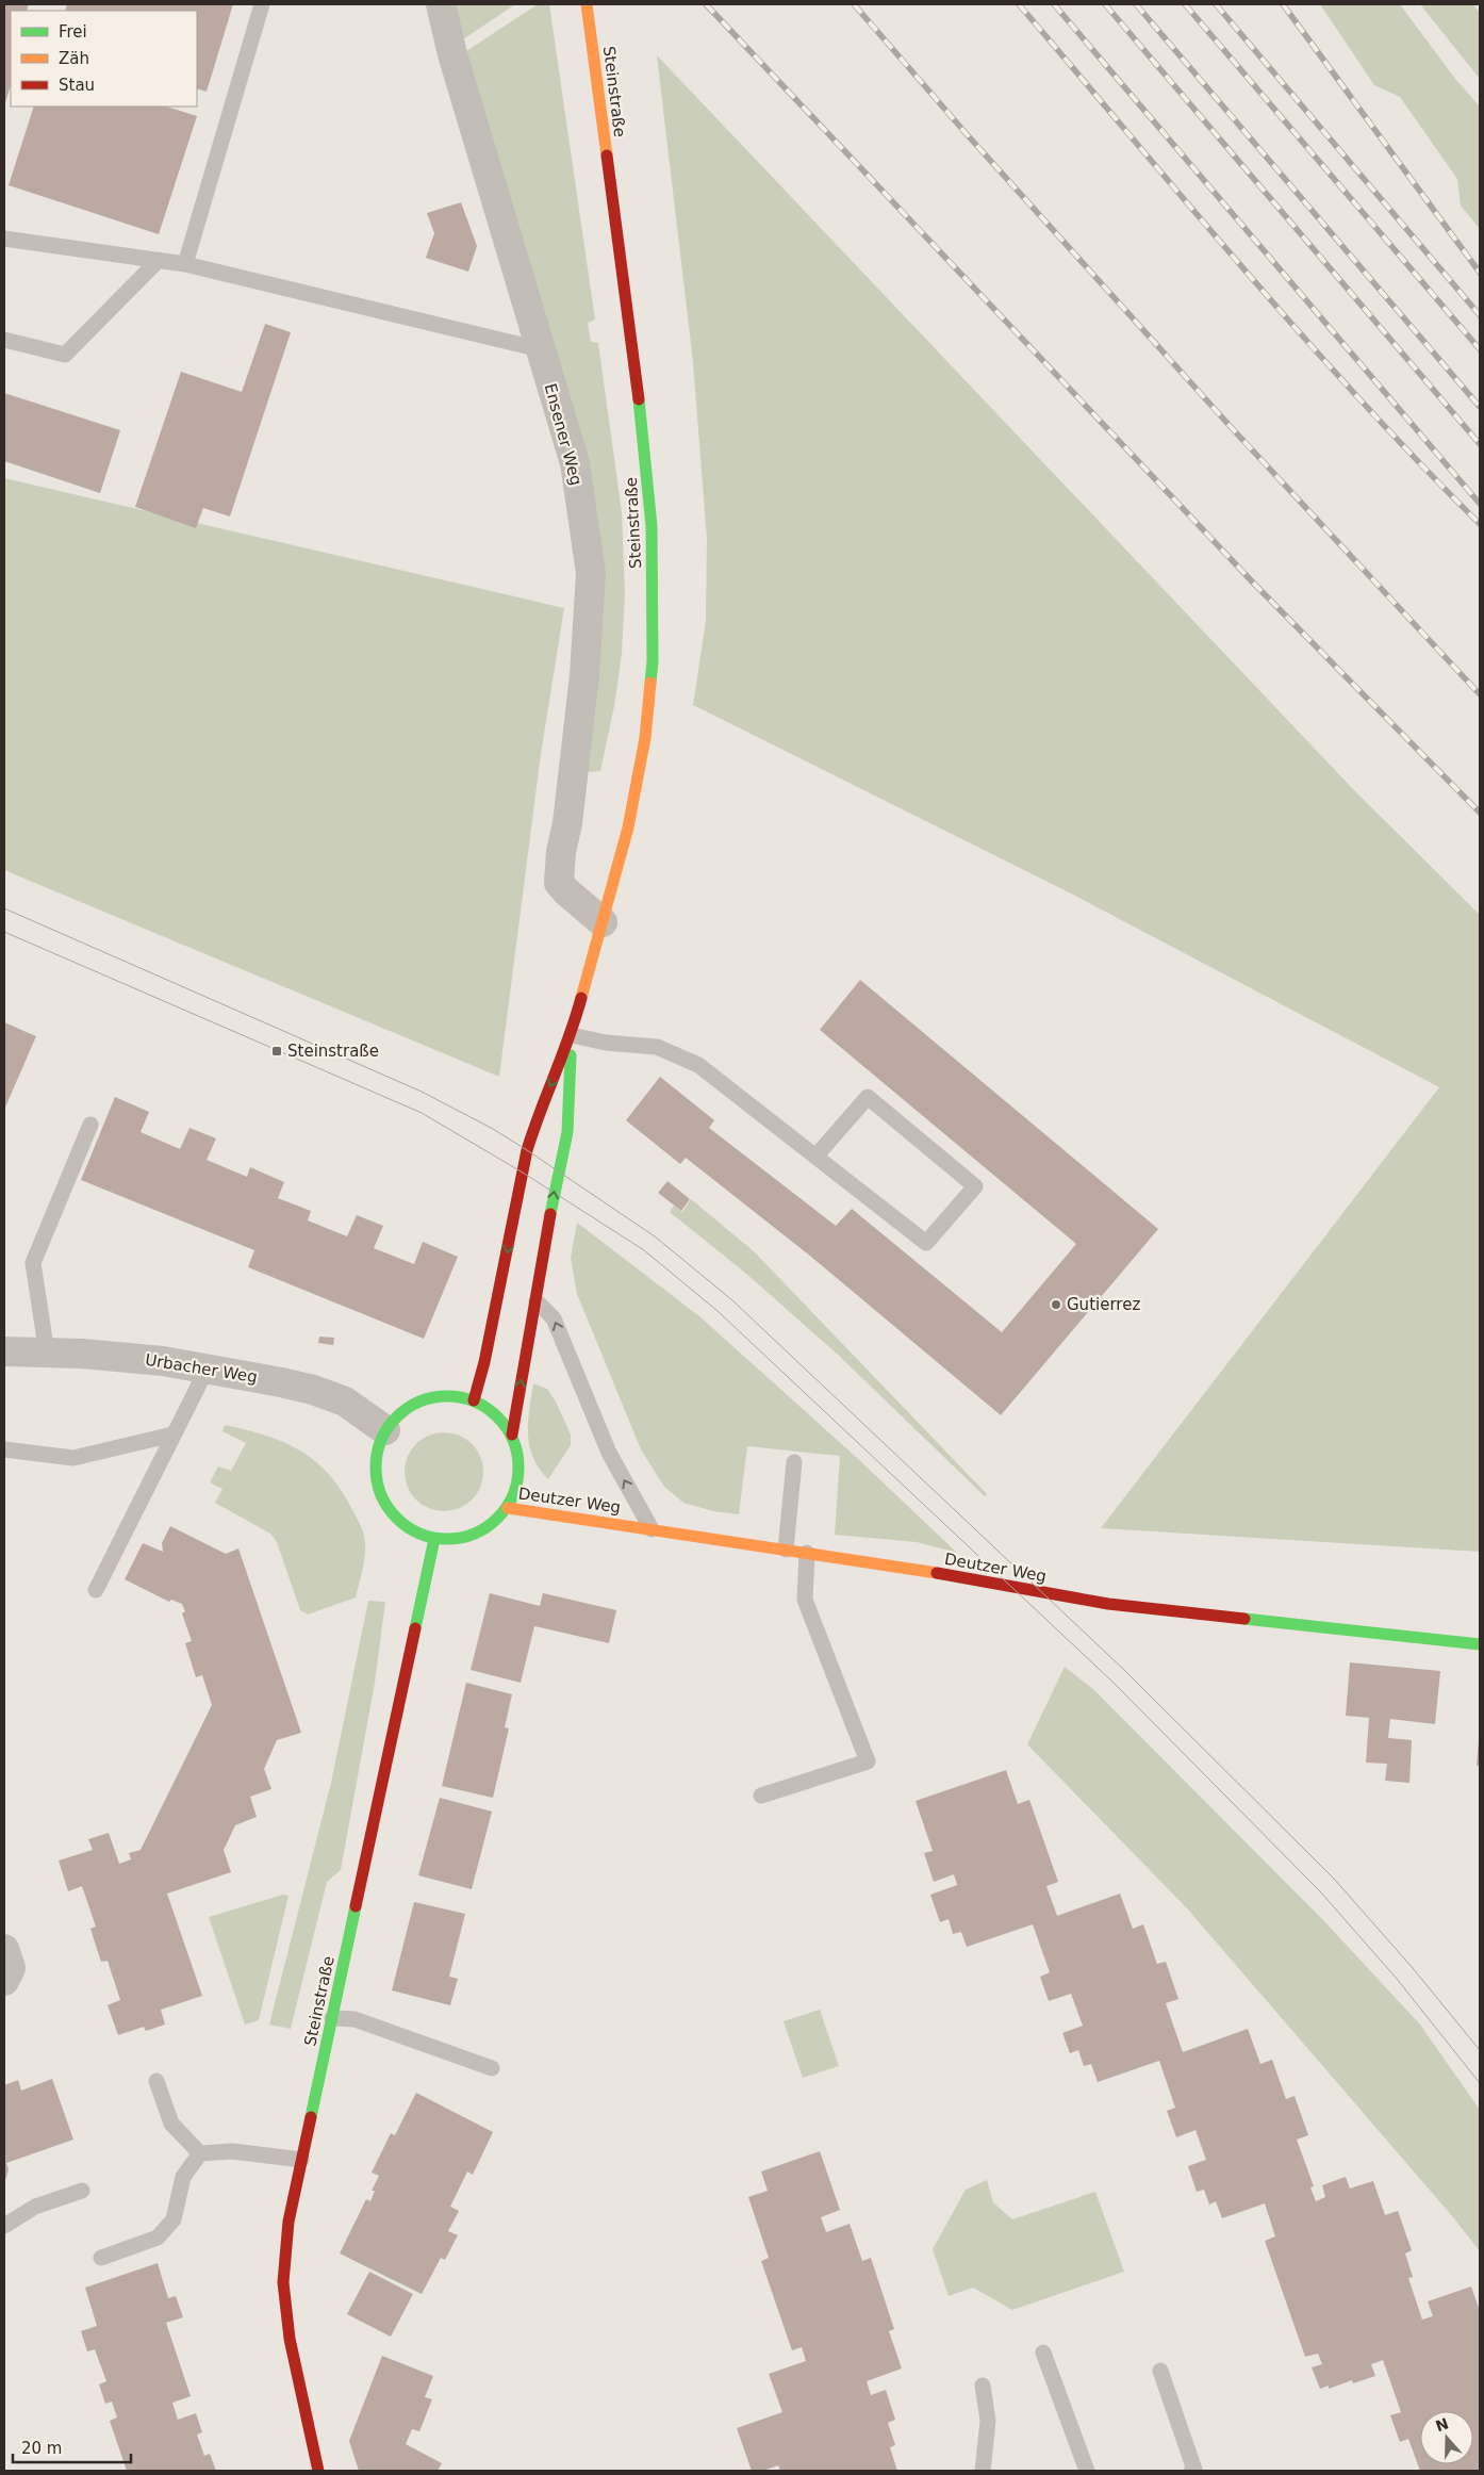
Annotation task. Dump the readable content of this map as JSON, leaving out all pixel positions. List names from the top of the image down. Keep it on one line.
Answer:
{"streets":{"main road":["Steinstraße","Deutzer Weg"],"street":["Ensener Weg","Urbacher Weg"]},"crossings":[["Steinstraße","Ensener Weg"],["Steinstraße","Urbacher Weg"],["Steinstraße","Deutzer Weg"],["Urbacher Weg","Deutzer Weg"]],"places":{"transit":["Steinstraße"],"other":["Gutierrez"]},"legend":["Frei","Zäh","Stau"],"scale_bar":"20 m","north":"top"}
